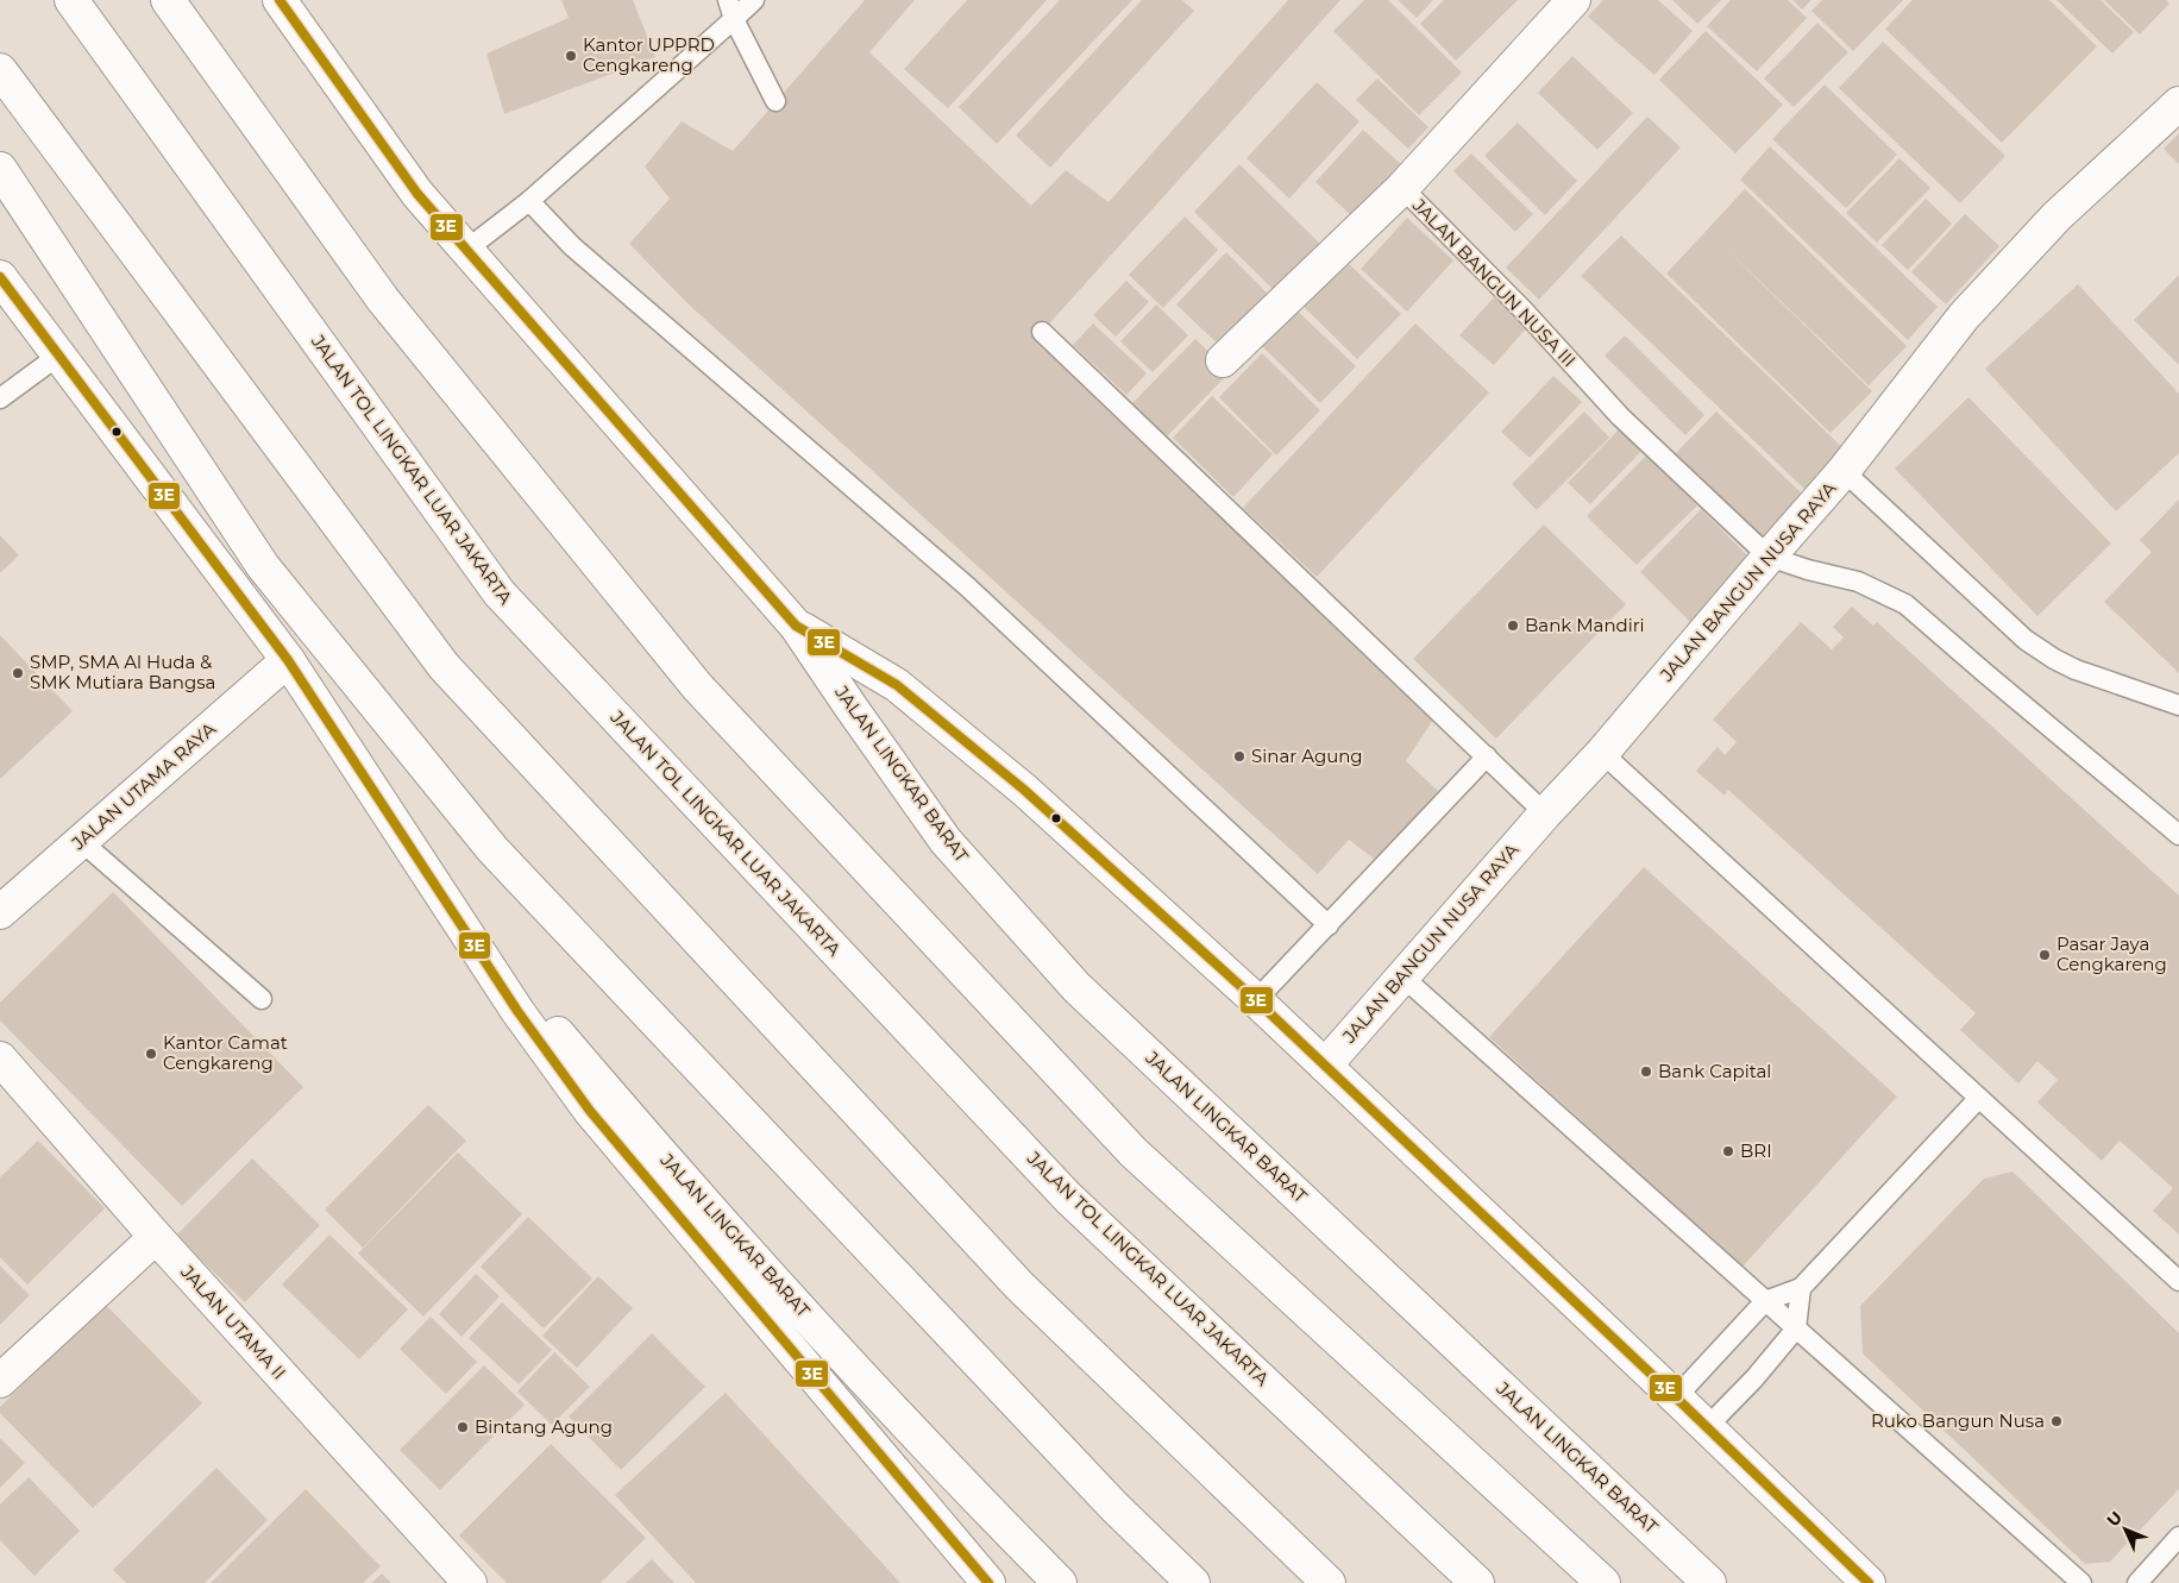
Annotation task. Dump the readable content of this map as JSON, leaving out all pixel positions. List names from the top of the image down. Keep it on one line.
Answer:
{"streets":{"main road":["JALAN BANGUN NUSA III","JALAN TOL LINGKAR LUAR JAKARTA","JALAN BANGUN NUSA RAYA","JALAN LINGKAR BARAT","JALAN UTAMA RAYA","JALAN UTAMA II"]},"crossings":[["JALAN BANGUN NUSA III","JALAN BANGUN NUSA RAYA"],["JALAN BANGUN NUSA RAYA","JALAN LINGKAR BARAT"]],"places":["Kantor UPPRD Cengkareng","Bank Mandiri","SMP, SMA Al Huda & SMK Mutiara Bangsa","Sinar Agung","Pasar Jaya Cengkareng","Kantor Camat Cengkareng","Bank Capital","BRI","Ruko Bangun Nusa","Bintang Agung"],"lines":["transit line 3E"],"north":"top left"}
